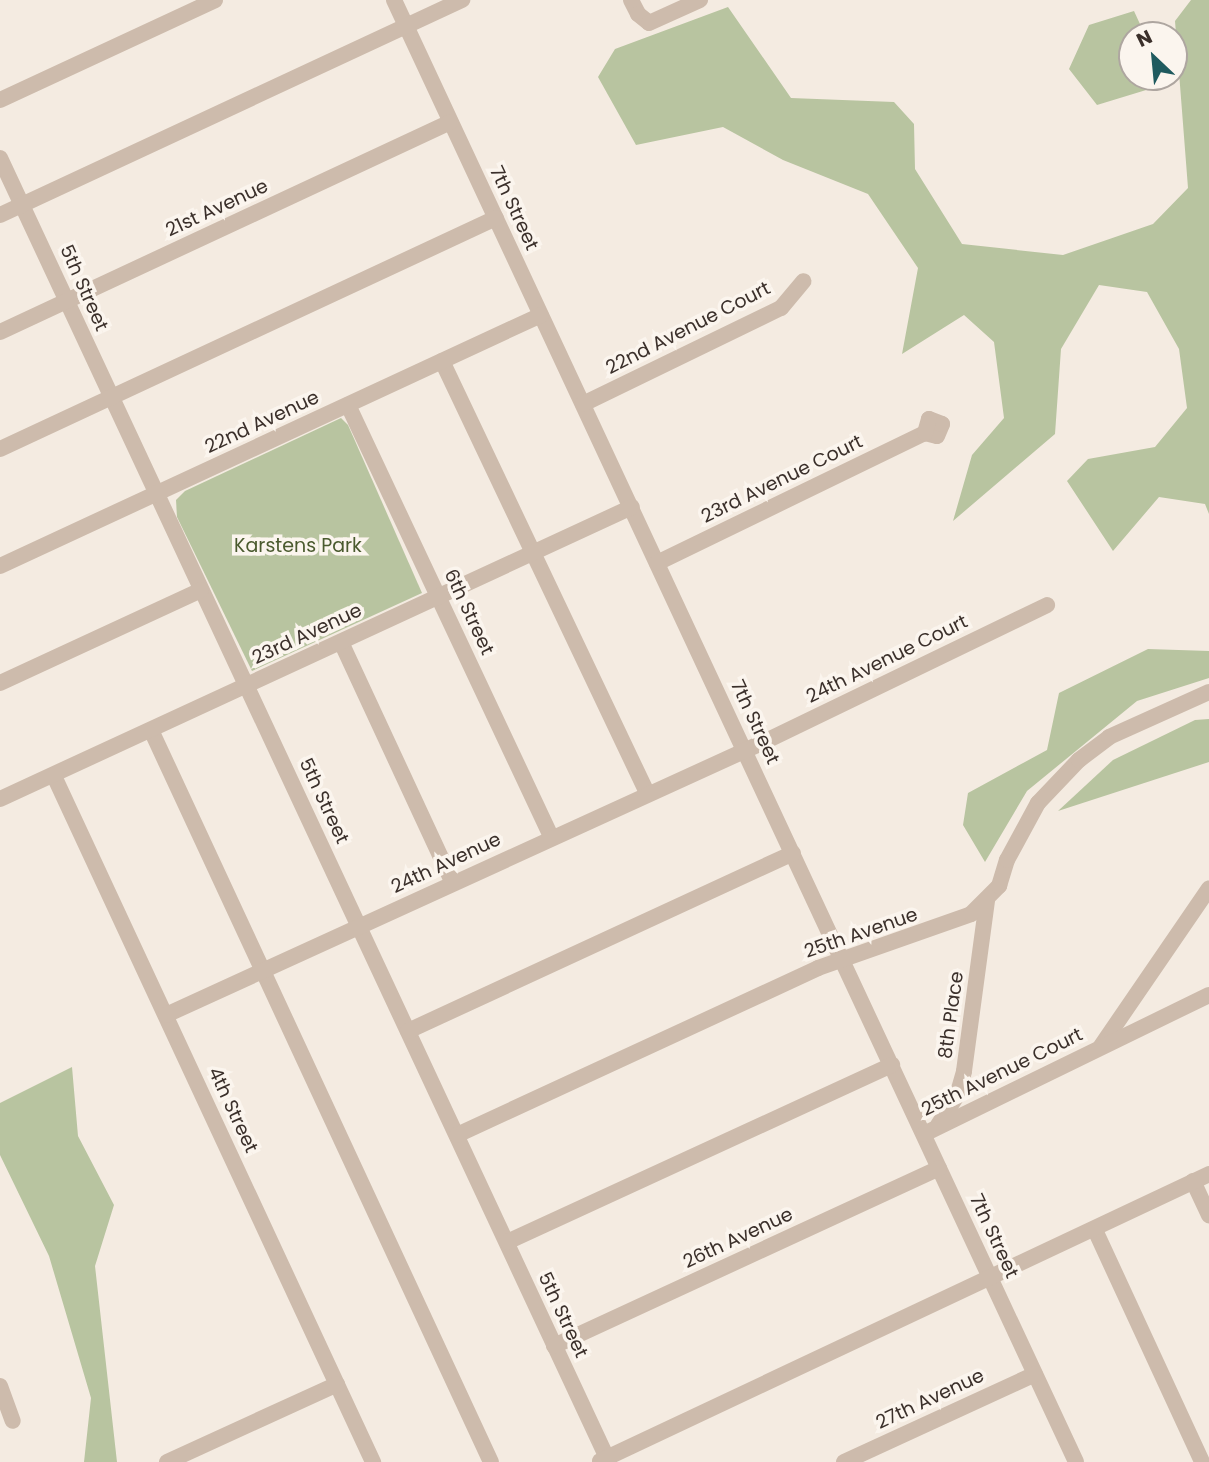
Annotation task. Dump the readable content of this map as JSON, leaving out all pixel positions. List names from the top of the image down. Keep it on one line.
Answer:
{"streets":{"street":["21st Avenue","7th Street","5th Street","22nd Avenue Court","22nd Avenue","23rd Avenue Court","6th Street","23rd Avenue","24th Avenue Court","24th Avenue","25th Avenue","8th Place","25th Avenue Court","4th Street","26th Avenue","27th Avenue"]},"crossings":[["21st Avenue","7th Street"],["21st Avenue","5th Street"],["7th Street","22nd Avenue Court"],["7th Street","22nd Avenue"],["7th Street","23rd Avenue Court"],["7th Street","23rd Avenue"],["7th Street","24th Avenue Court"],["7th Street","24th Avenue"],["7th Street","25th Avenue"],["7th Street","8th Place"],["7th Street","25th Avenue Court"],["7th Street","26th Avenue"],["7th Street","27th Avenue"],["5th Street","22nd Avenue"],["5th Street","23rd Avenue"],["5th Street","24th Avenue"],["5th Street","25th Avenue"],["5th Street","26th Avenue"],["22nd Avenue","6th Street"],["6th Street","23rd Avenue"],["6th Street","24th Avenue"],["23rd Avenue","4th Street"],["24th Avenue Court","24th Avenue"],["24th Avenue","4th Street"],["25th Avenue","8th Place"],["8th Place","25th Avenue Court"]],"parks":["Karstens Park"],"north":"top left"}
